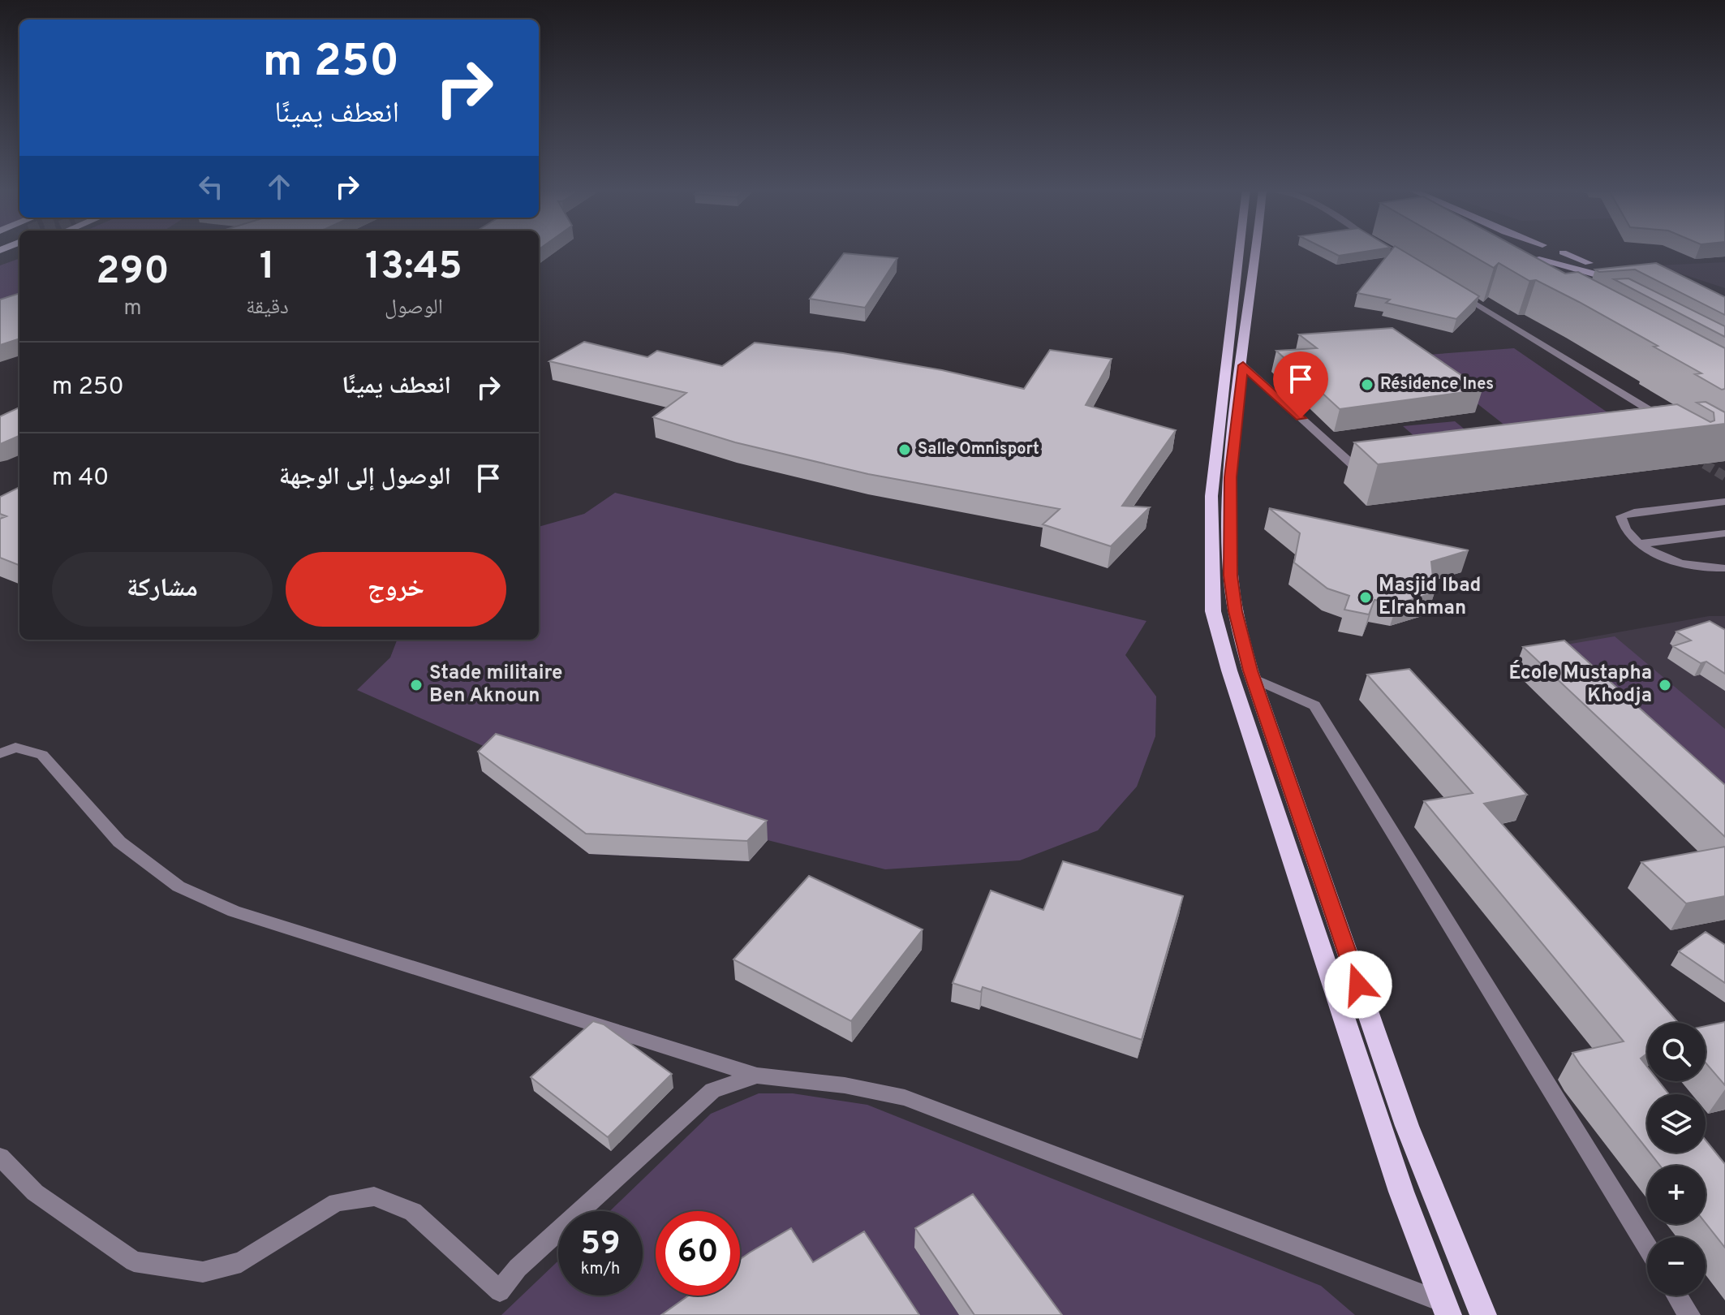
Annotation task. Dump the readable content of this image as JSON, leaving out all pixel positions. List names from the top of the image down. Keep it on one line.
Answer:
{"places":["Résidence Ines","Salle Omnisport","Masjid Ibad Elrahman","Stade militaire Ben Aknoun","École Mustapha Khodja"],"page":{"turn":["250 m","انعطف يمينًا"],"eta":["13:45","الوصول","1","دقيقة","290","m"],"list":[{"name":"انعطف يمينًا","value":"250 m"},{"name":"الوصول إلى الوجهة","value":"40 m"}],"buttons":["خروج","مشاركة"],"map_buttons":["+","−"],"speed":"59 km/h","limit":"60"}}
